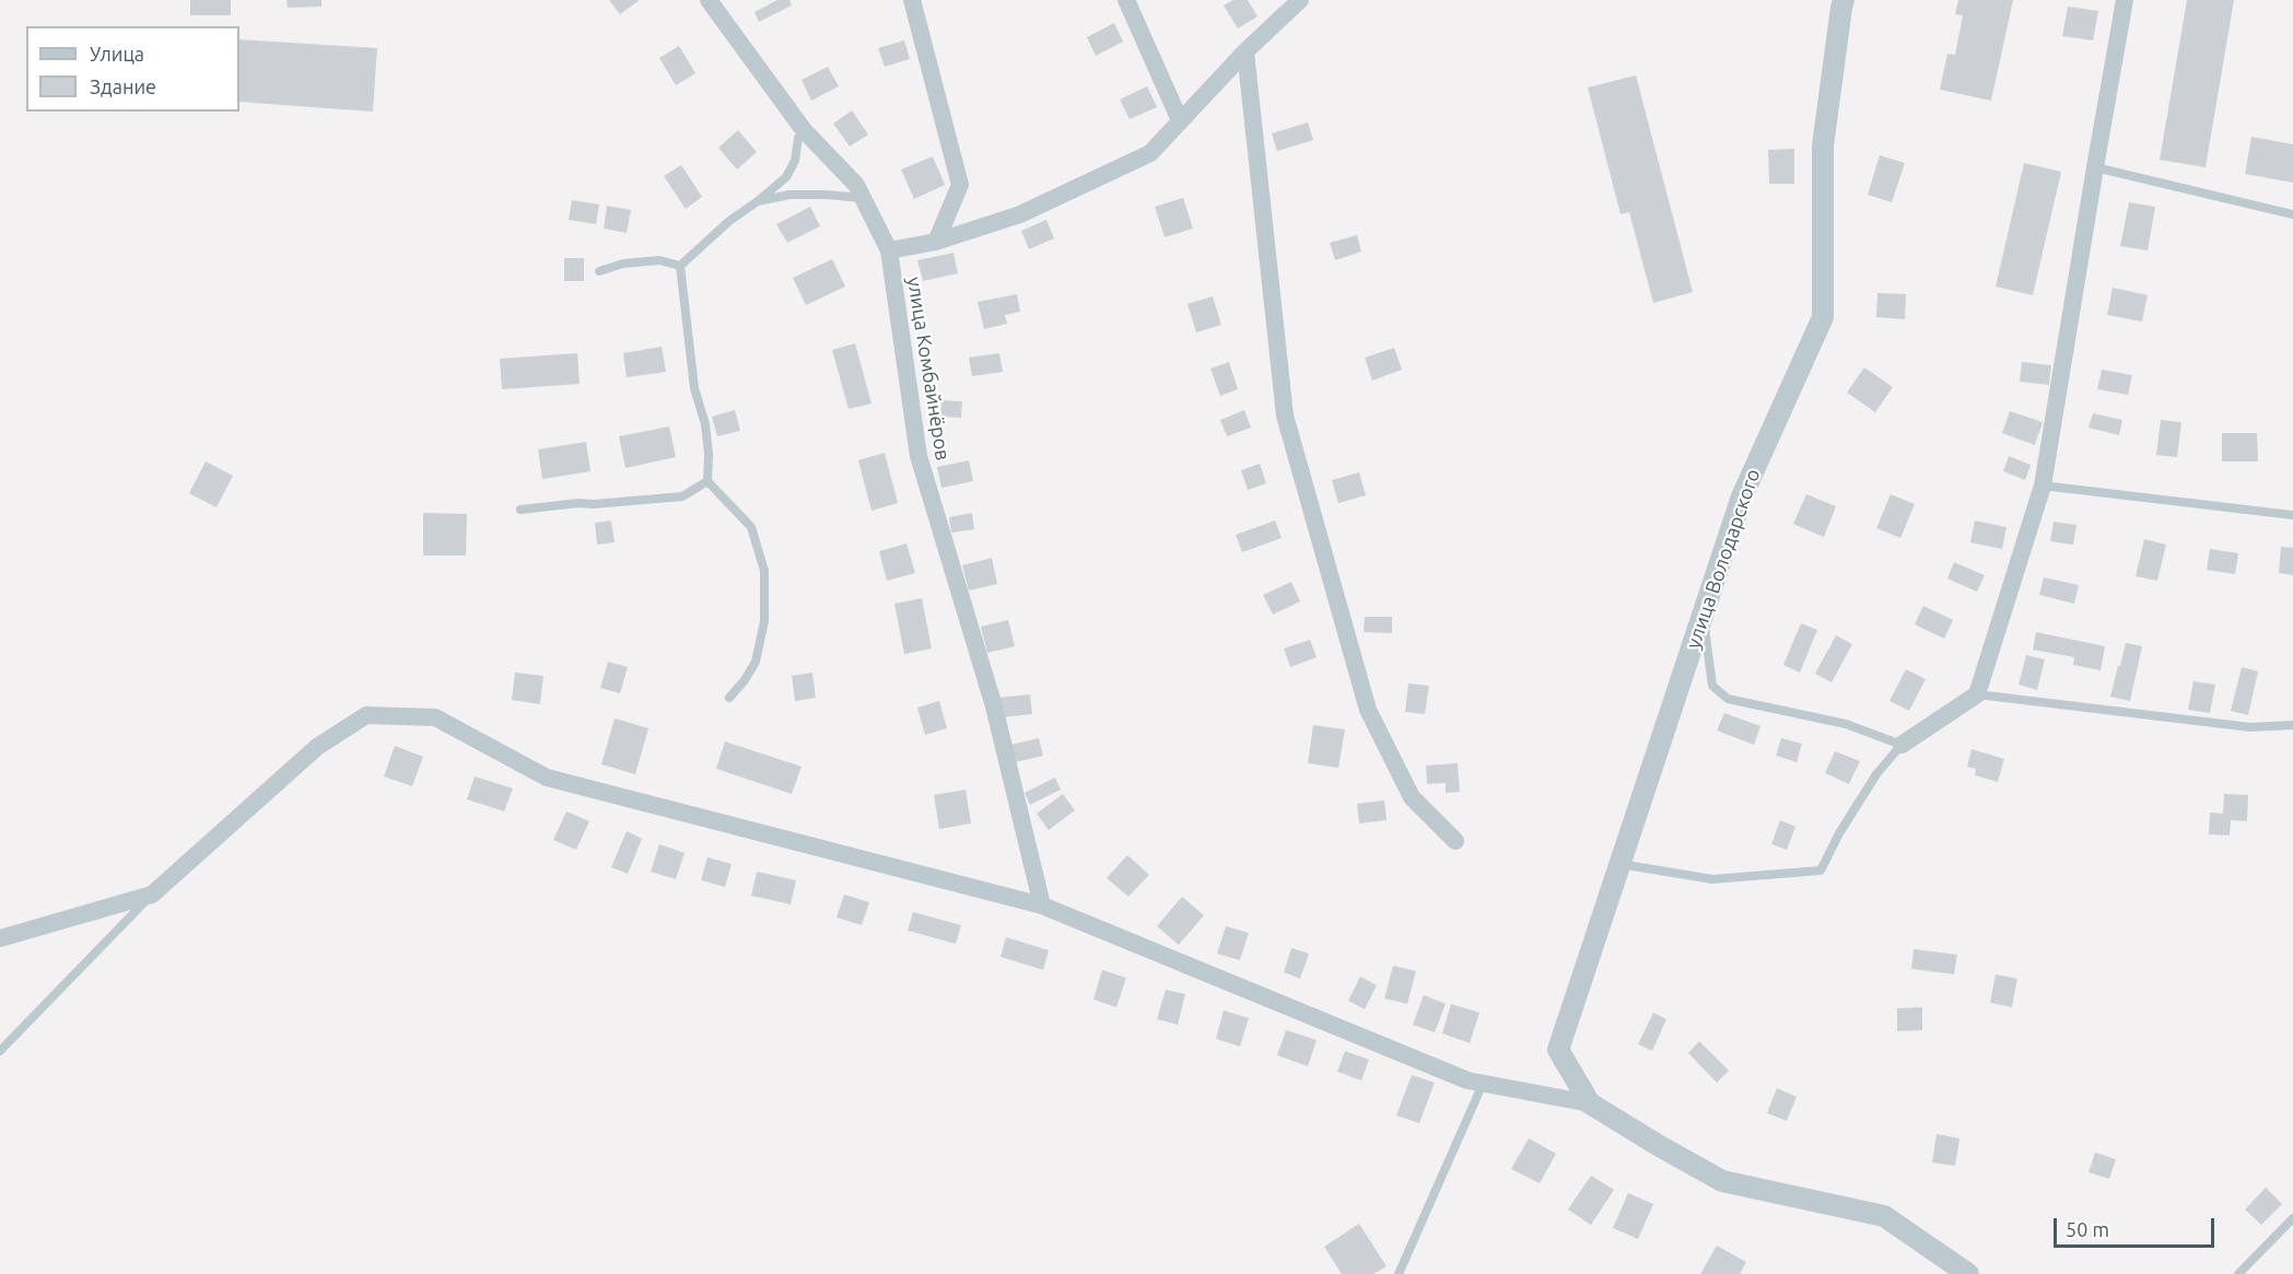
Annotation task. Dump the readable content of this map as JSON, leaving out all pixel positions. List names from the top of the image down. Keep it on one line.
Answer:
{"streets":{"street":["улица Комбайнёров","улица Володарского"]},"legend":["Улица","Здание"],"scale_bar":"50 m"}
